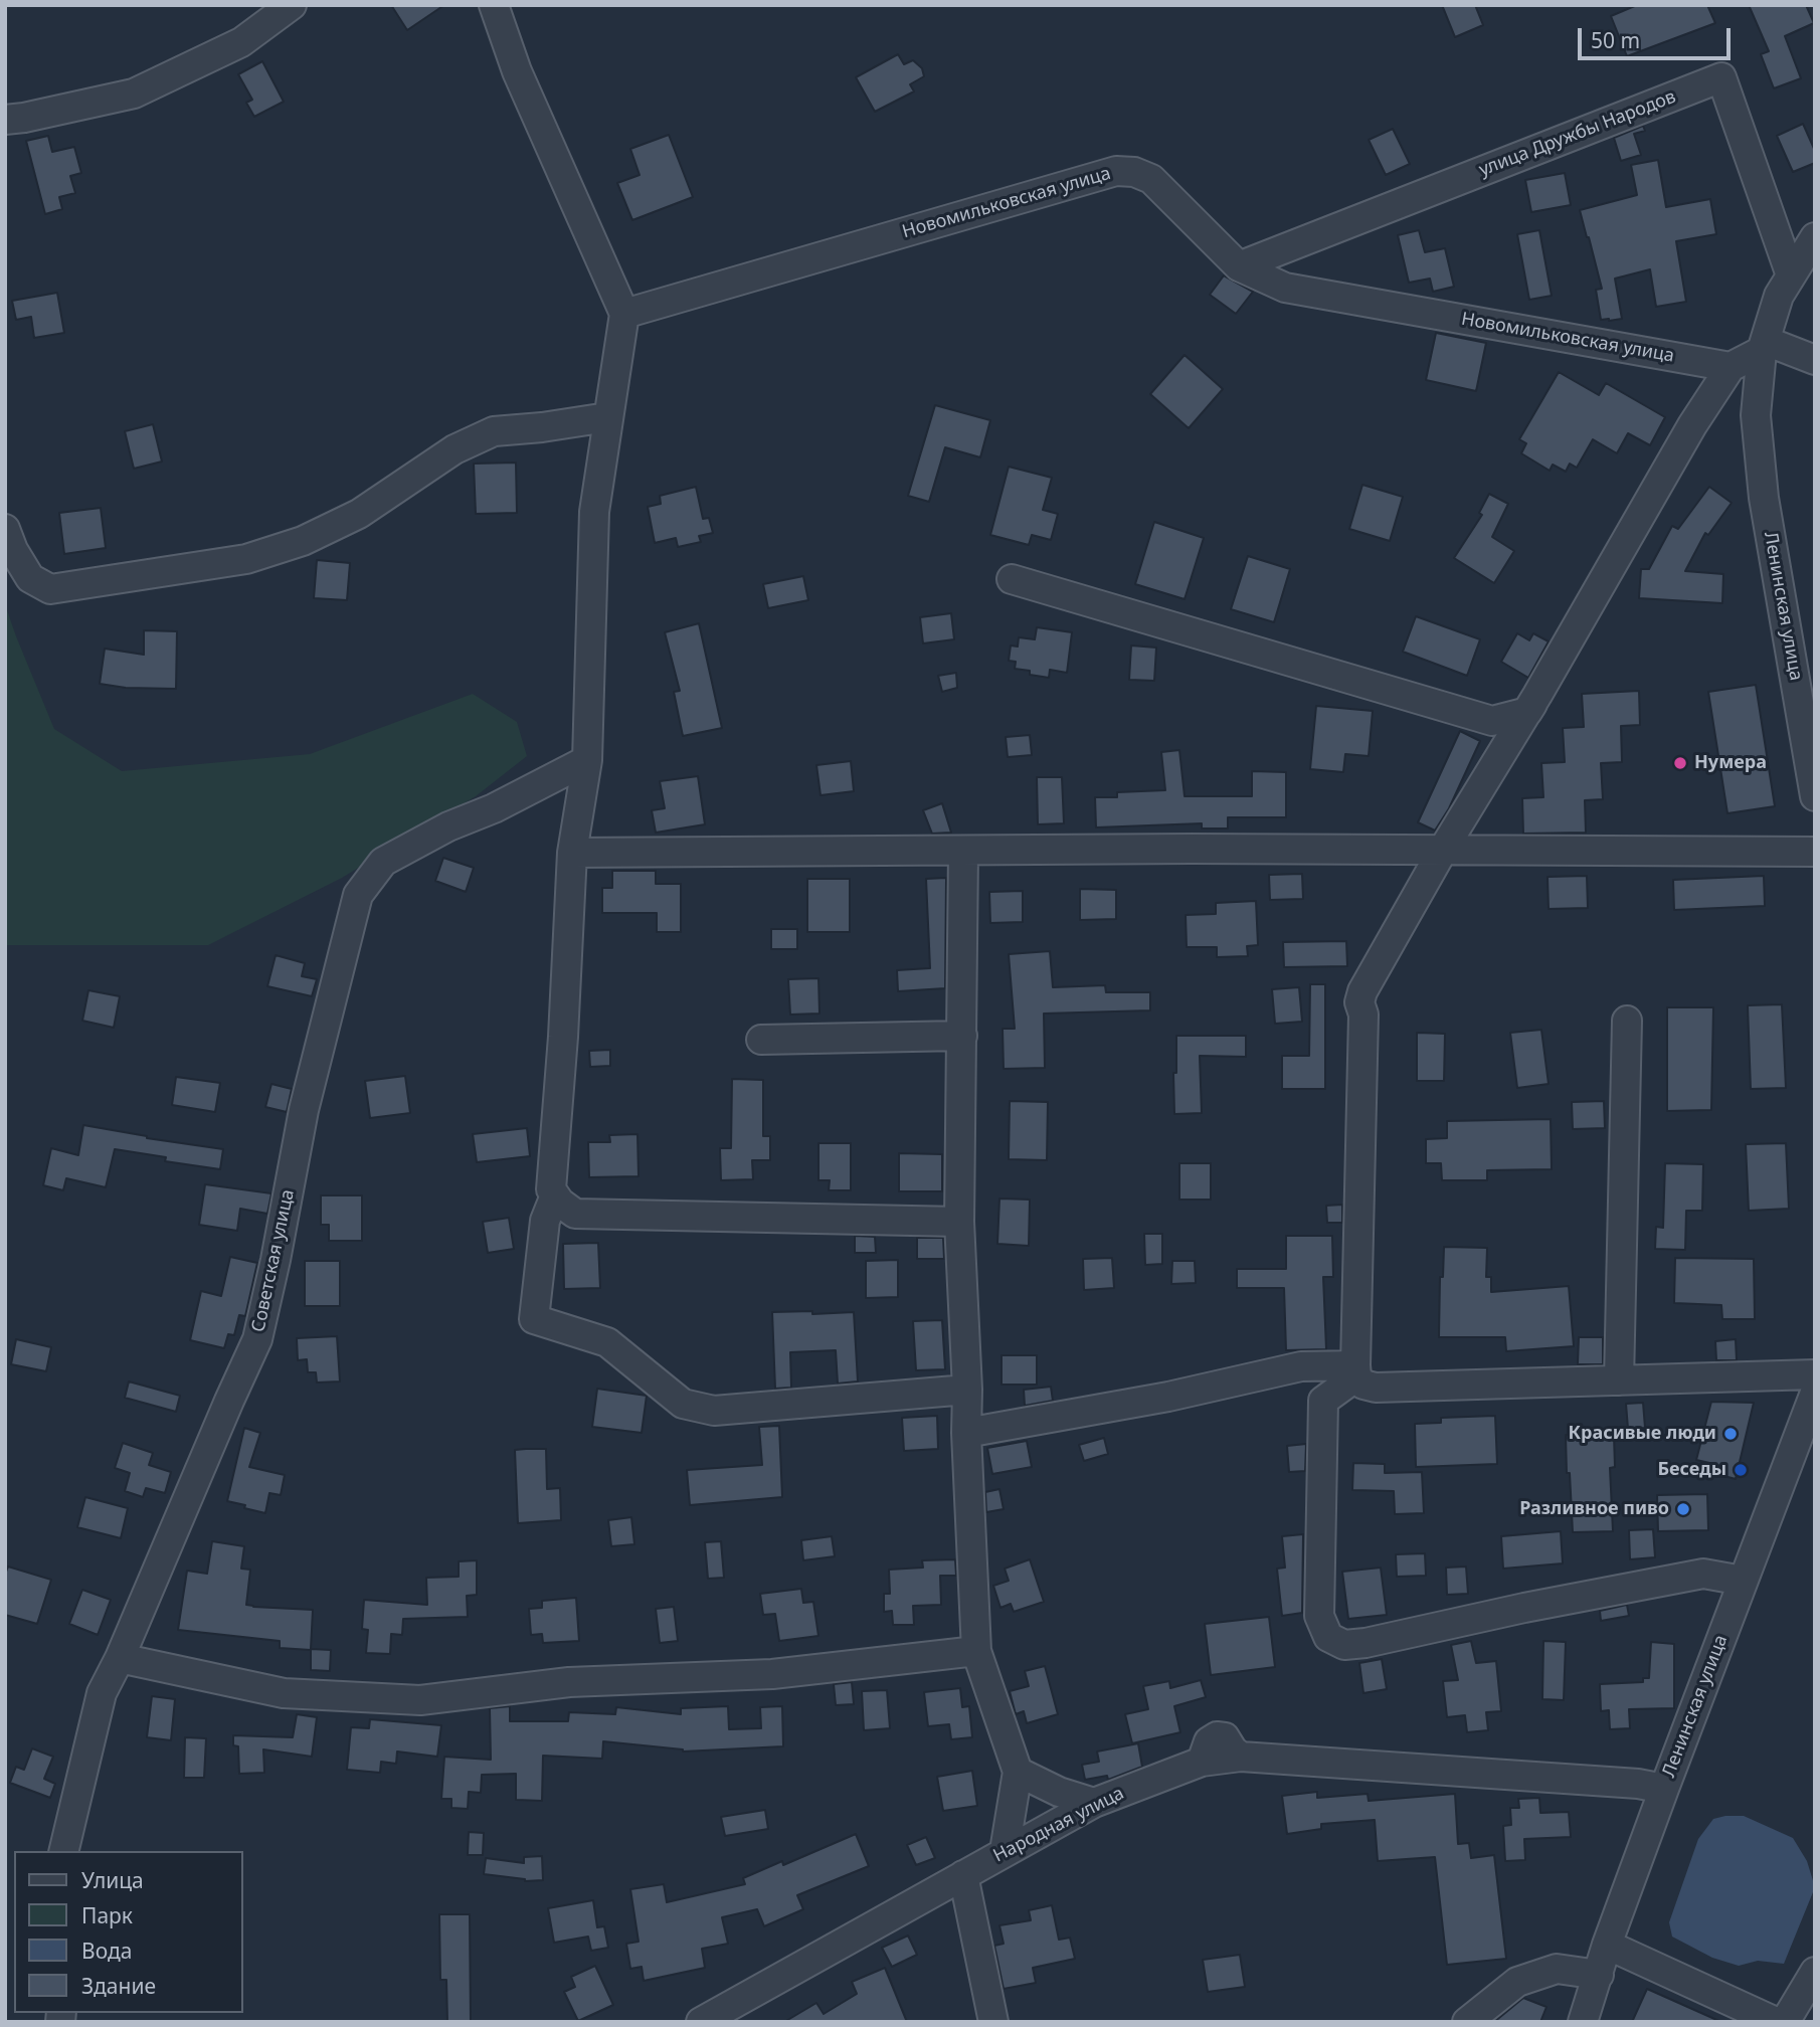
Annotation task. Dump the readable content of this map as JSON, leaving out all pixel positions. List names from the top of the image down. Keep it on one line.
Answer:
{"streets":{"street":["улица Дружбы Народов","Новомильковская улица","Ленинская улица","Советская улица","Народная улица"]},"crossings":[["улица Дружбы Народов","Новомильковская улица"],["улица Дружбы Народов","Ленинская улица"],["Ленинская улица","Народная улица"]],"places":["Нумера","Красивые люди","Беседы","Разливное пиво"],"legend":["Улица","Парк","Вода","Здание"],"scale_bar":"50 m"}
